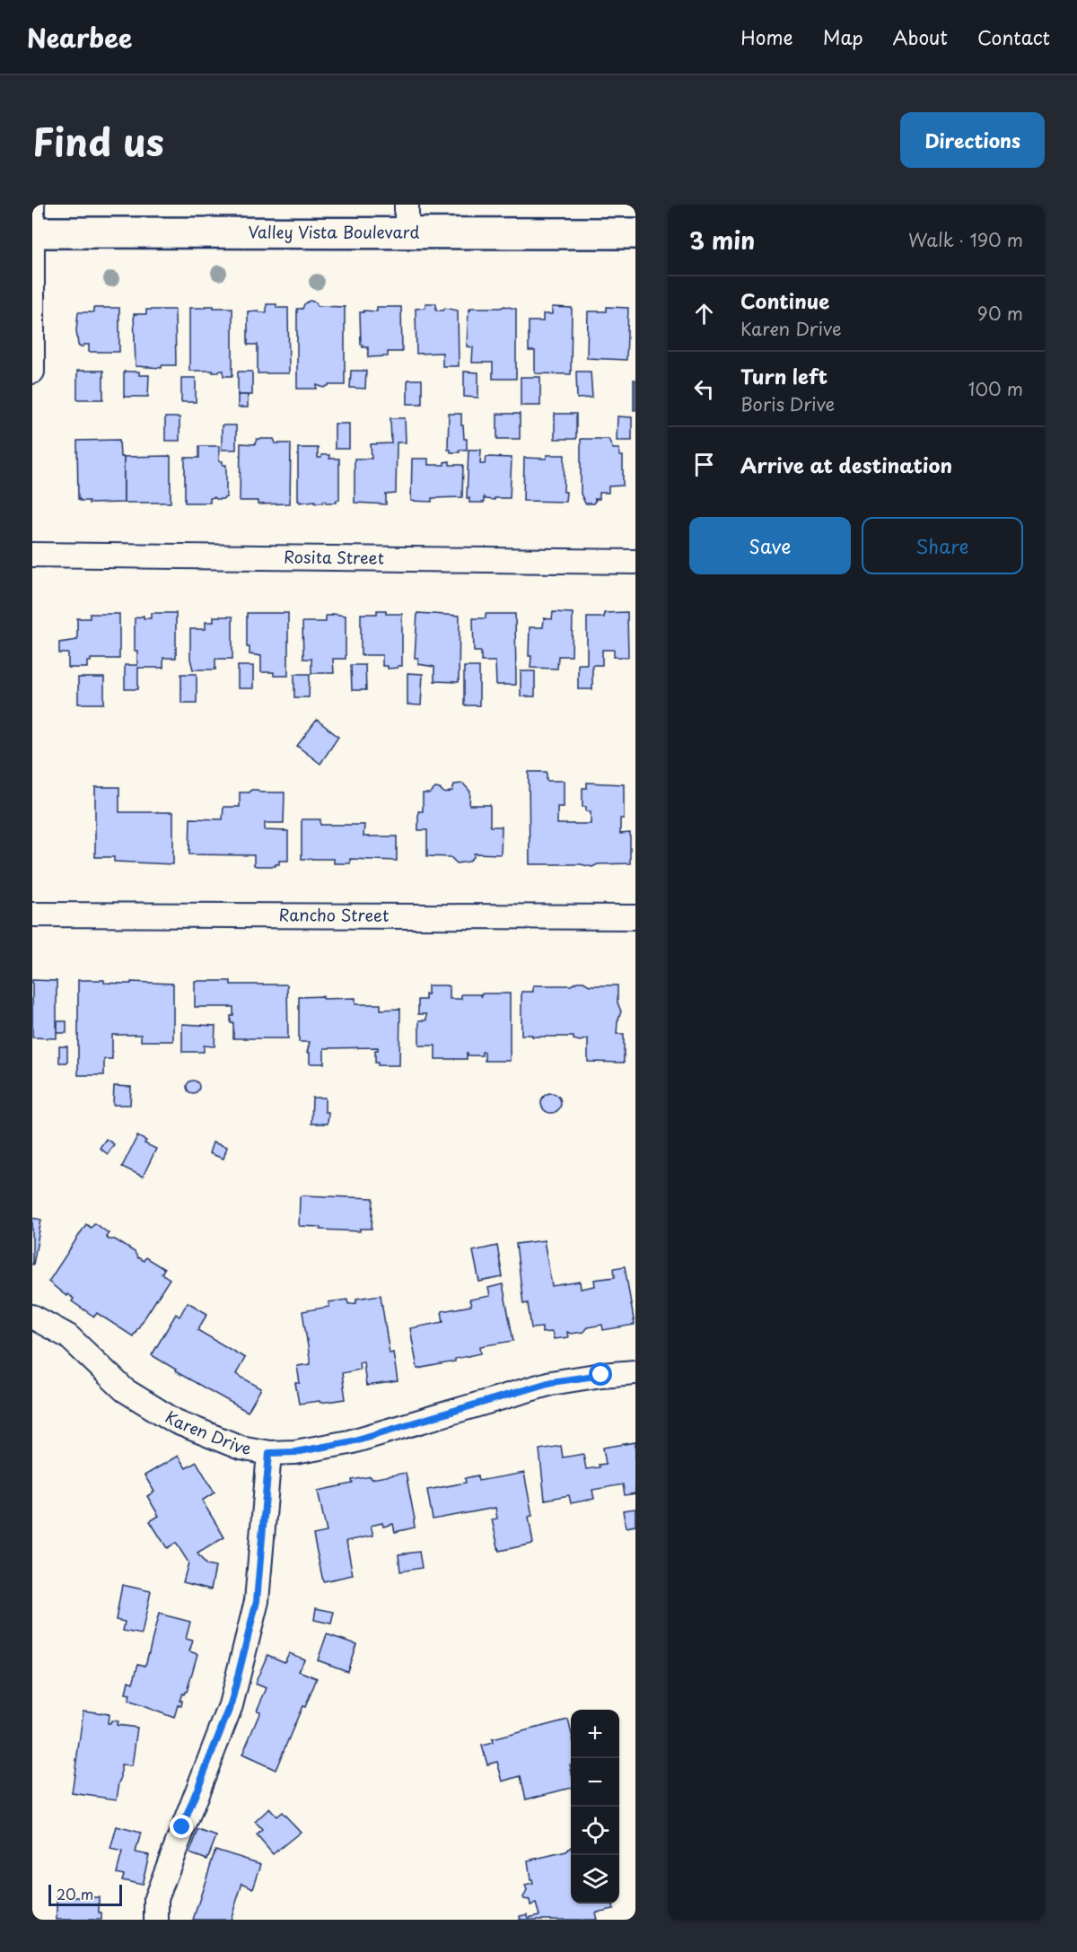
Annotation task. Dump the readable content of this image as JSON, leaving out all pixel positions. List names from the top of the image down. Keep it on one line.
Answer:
{"streets":{"street":["Valley Vista Boulevard","Rosita Street","Rancho Street","Karen Drive"]},"scale_bar":"20 m","page":{"header":"Nearbee","nav":["Home","Map","About","Contact"],"title":"Find us","buttons":["Directions",["Save","Share"]],"heading":["3 min","Walk · 190 m"],"list":[["Continue","Karen Drive","90 m"],["Turn left","Boris Drive","100 m"],"Arrive at destination"],"map_buttons":["+","−"],"scale":"20 m"}}
